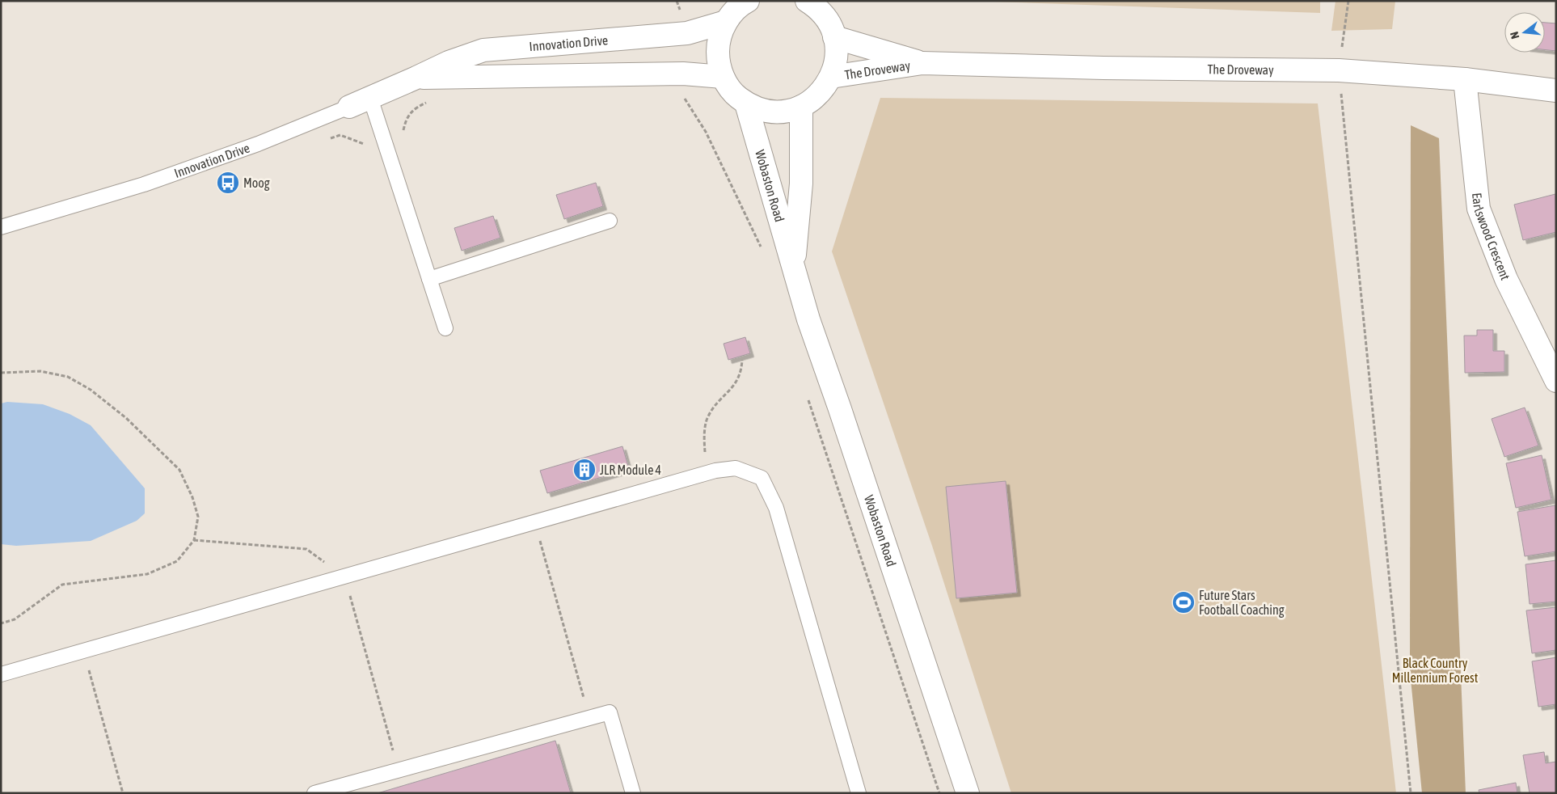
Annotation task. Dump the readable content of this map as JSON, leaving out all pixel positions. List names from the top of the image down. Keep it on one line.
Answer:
{"streets":{"street":["Innovation Drive","The Droveway","Wobaston Road","Earlswood Crescent"]},"crossings":[["The Droveway","Earlswood Crescent"]],"parks":["Black Country Millennium Forest"],"places":{"bus stop":["Moog"],"building":["JLR Module 4"],"sports":["Future Stars Football Coaching"]},"north":"left"}
